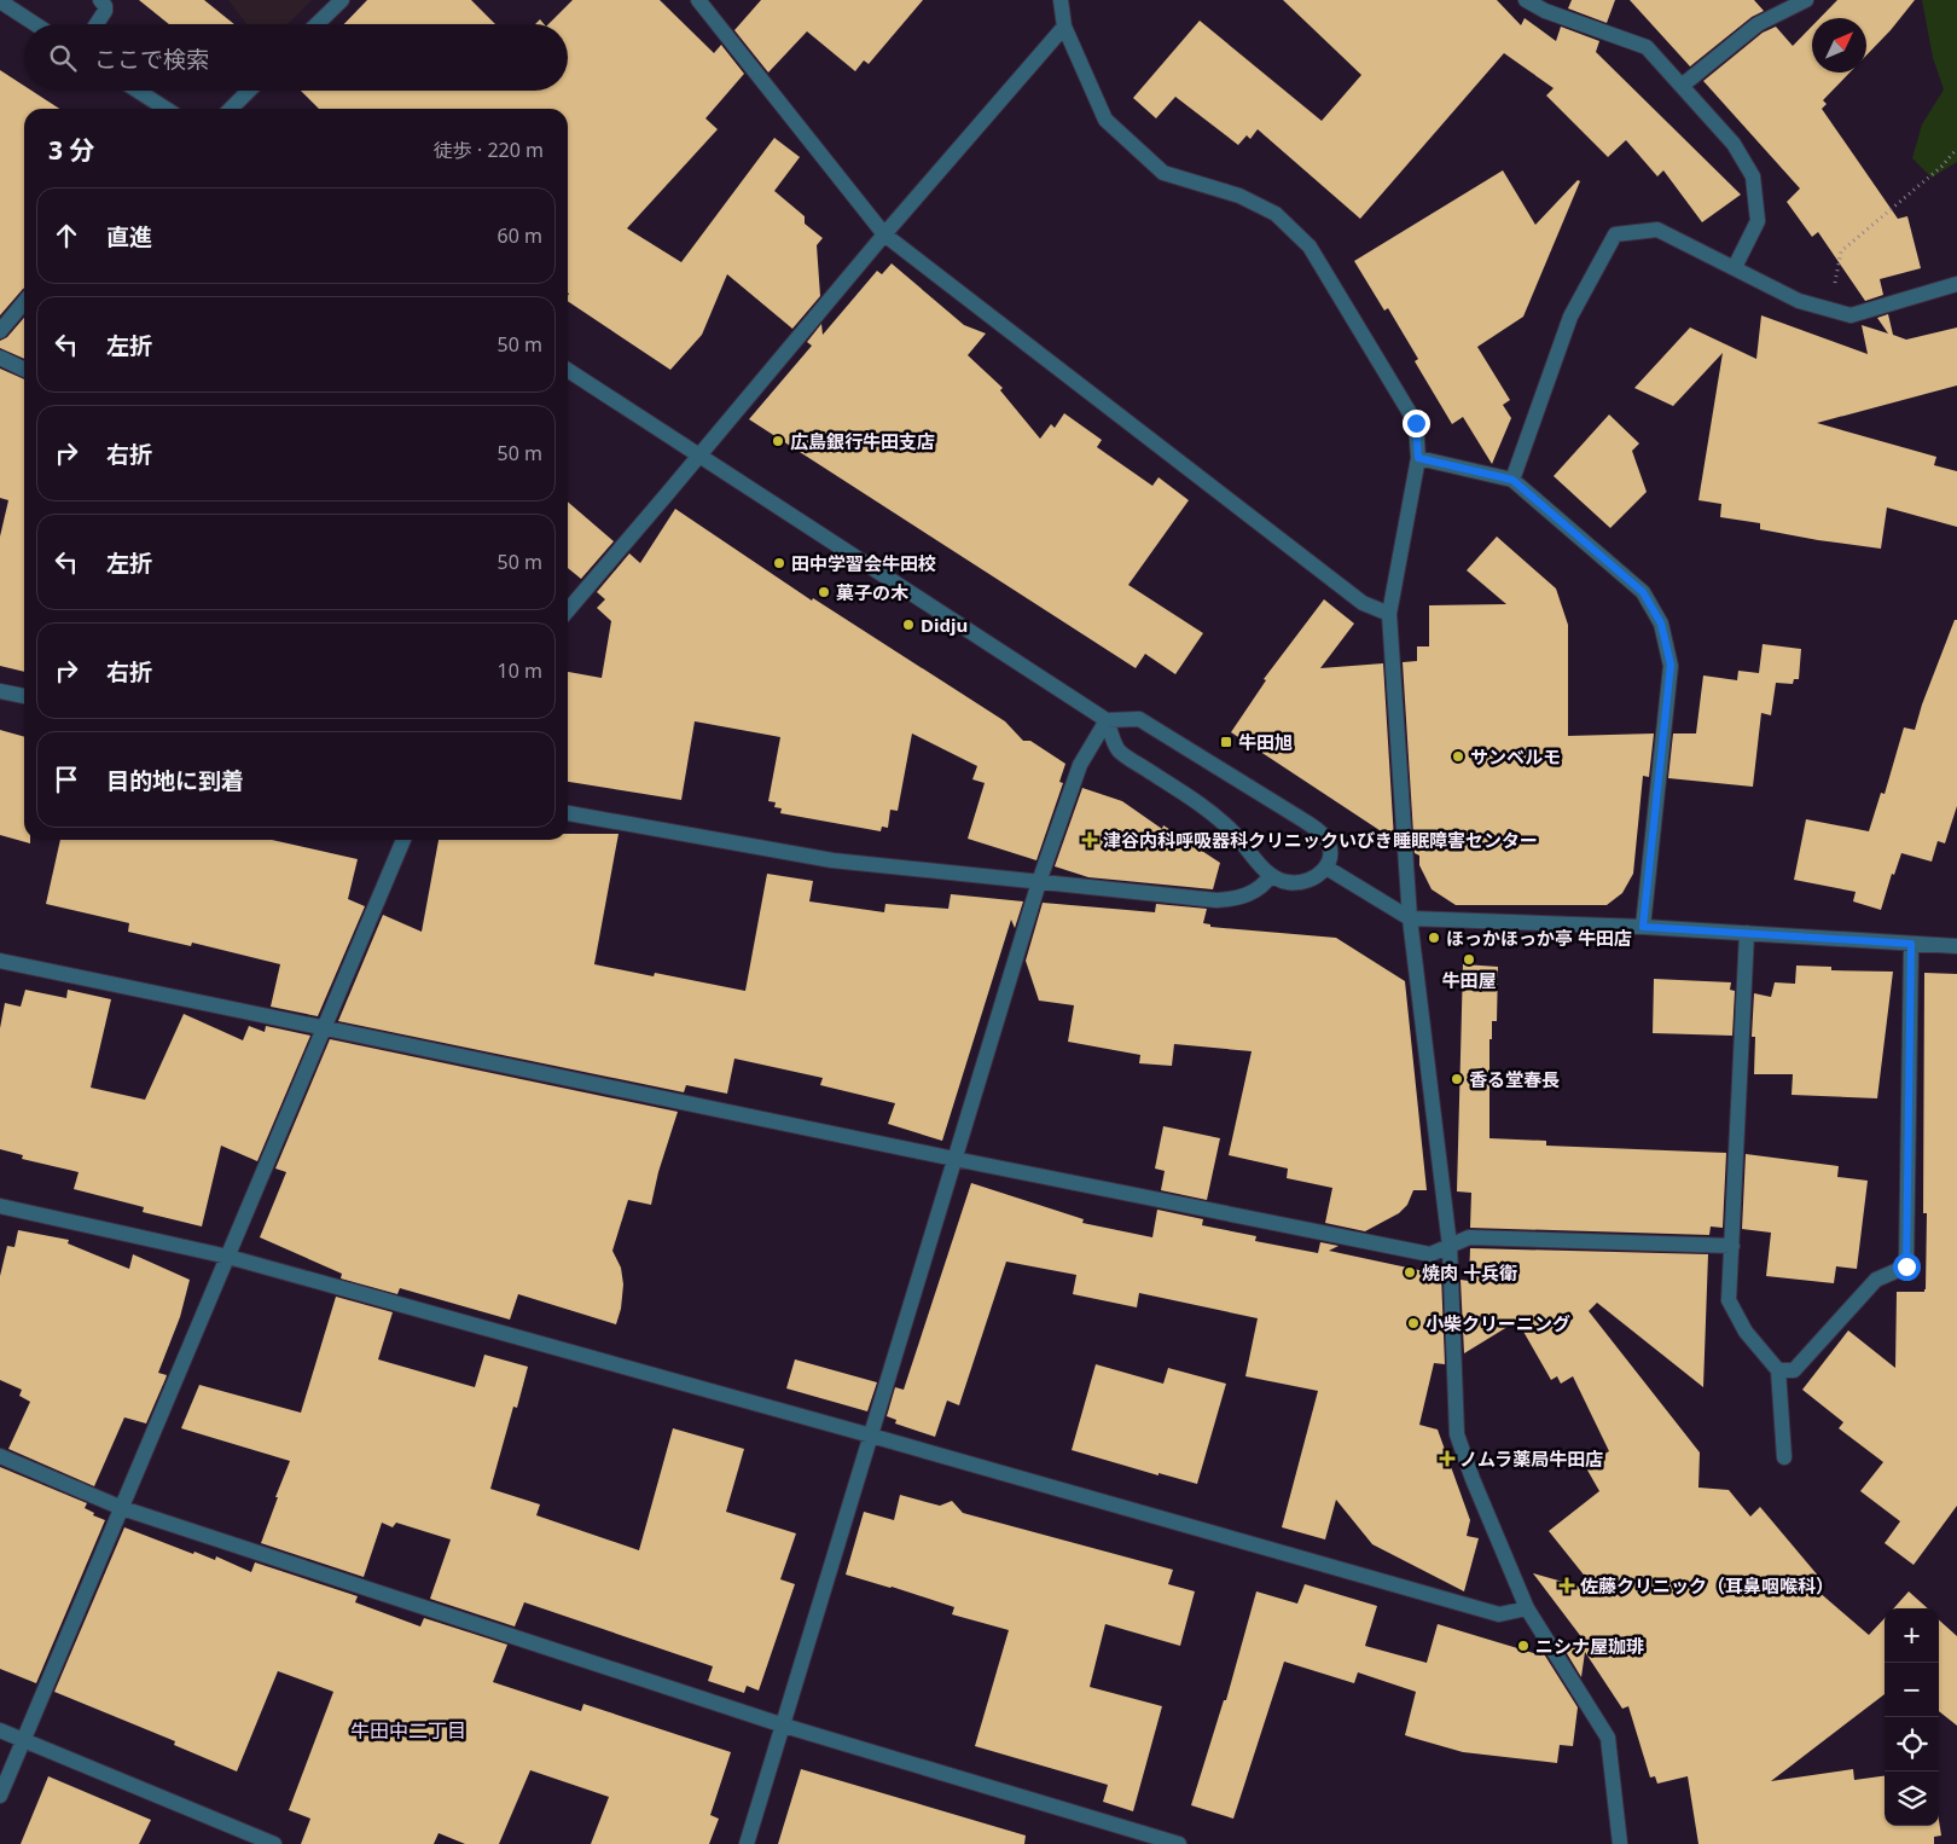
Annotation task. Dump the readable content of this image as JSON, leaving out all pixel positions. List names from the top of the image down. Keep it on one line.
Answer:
{"districts":["牛田中二丁目"],"places":{"other":["広島銀行牛田支店","田中学習会牛田校","菓子の木","Didju","サンベルモ","ほっかほっか亭 牛田店","牛田屋","香る堂春長","焼肉 十兵衛","小柴クリーニング","ニシナ屋珈琲"],"transit":["牛田旭"],"health":["津谷内科呼吸器科クリニックいびき睡眠障害センター","ノムラ薬局牛田店","佐藤クリニック（耳鼻咽喉科）"]},"north":"top right","page":{"search":"ここで検索","heading":["3 分","徒歩 · 220 m"],"list":[["直進","60 m"],["左折","50 m"],["右折","50 m"],["左折","50 m"],["右折","10 m"],"目的地に到着"],"map_buttons":["+","−"]}}
